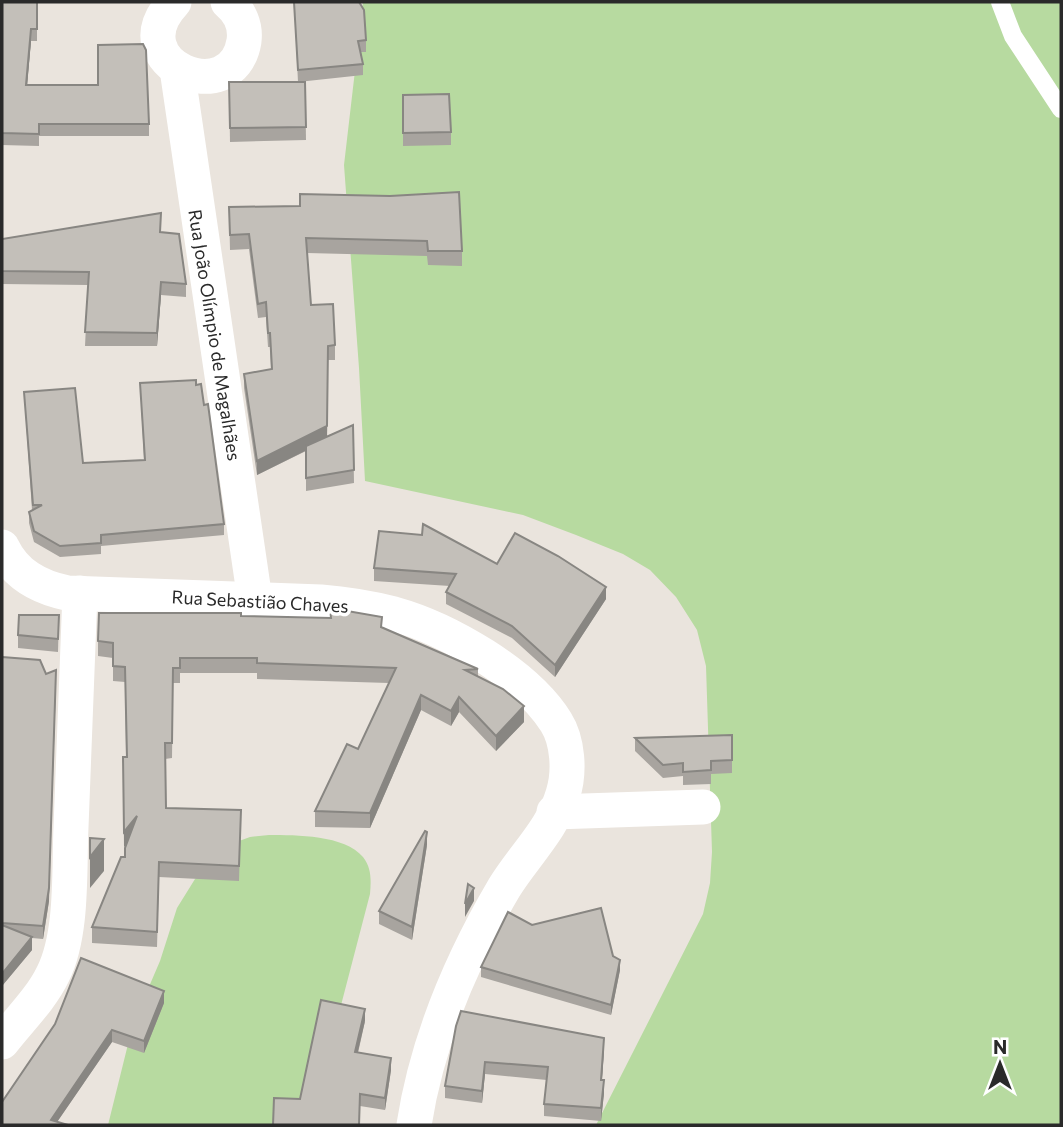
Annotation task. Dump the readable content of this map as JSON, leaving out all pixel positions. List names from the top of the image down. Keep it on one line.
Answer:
{"streets":{"street":["Rua João Olímpio de Magalhães","Rua Sebastião Chaves"]},"crossings":[["Rua João Olímpio de Magalhães","Rua Sebastião Chaves"]],"north":"top"}
